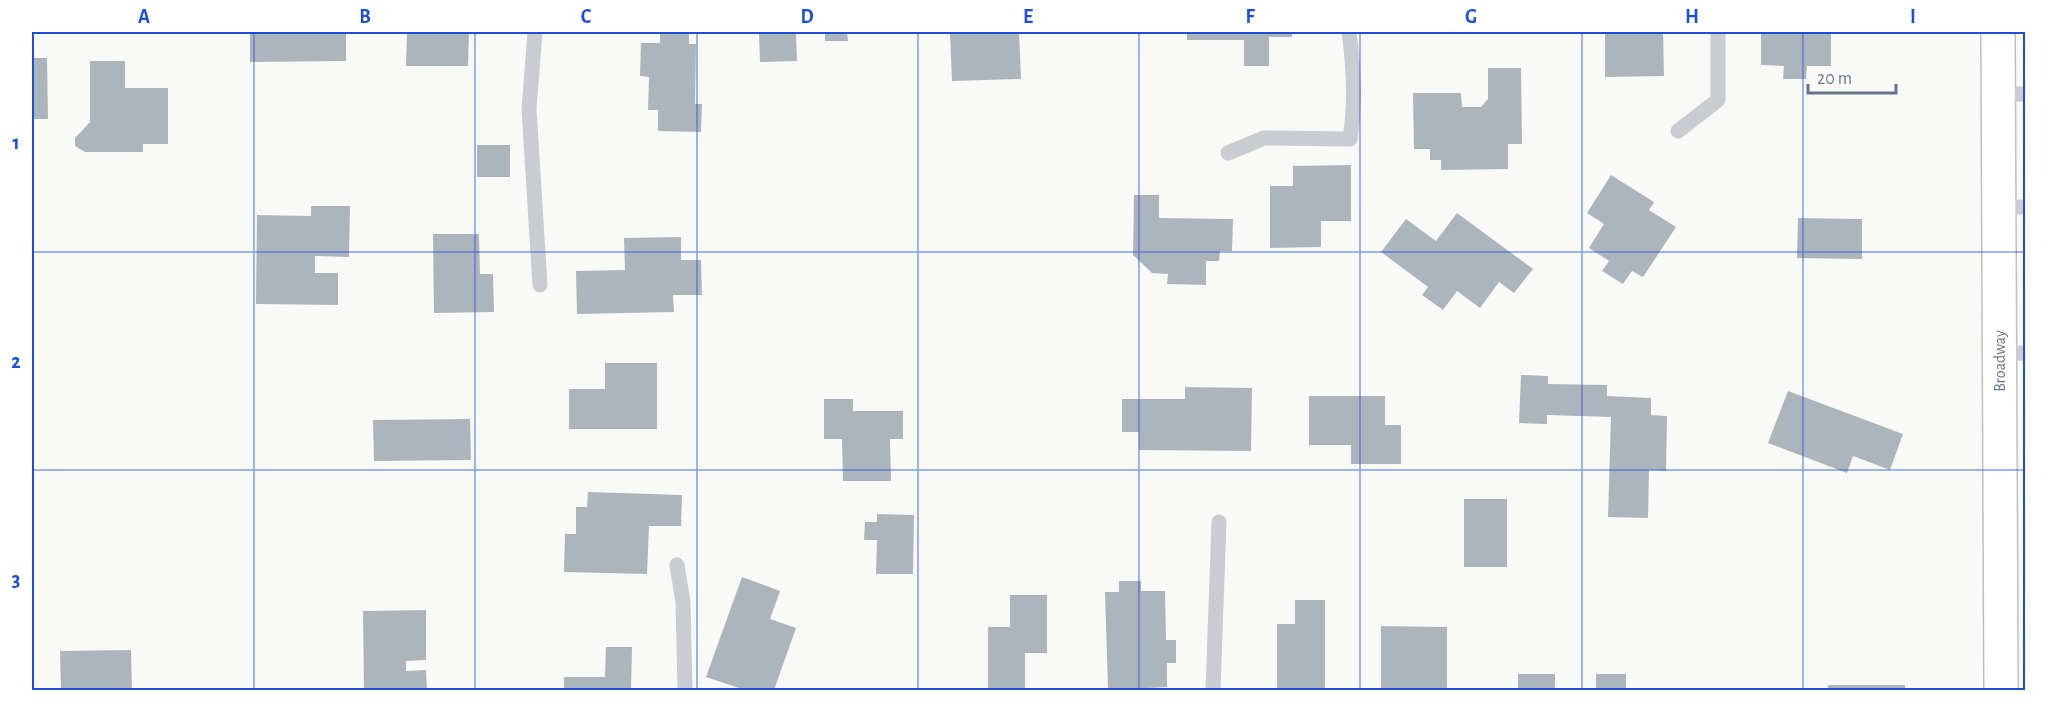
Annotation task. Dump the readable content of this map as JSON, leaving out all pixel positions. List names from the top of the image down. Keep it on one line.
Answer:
{"streets":{"main road":["Broadway"]},"scale_bar":"20 m","grid":{"columns":["A","B","C","D","E","F","G","H","I"],"rows":["1","2","3"]}}
